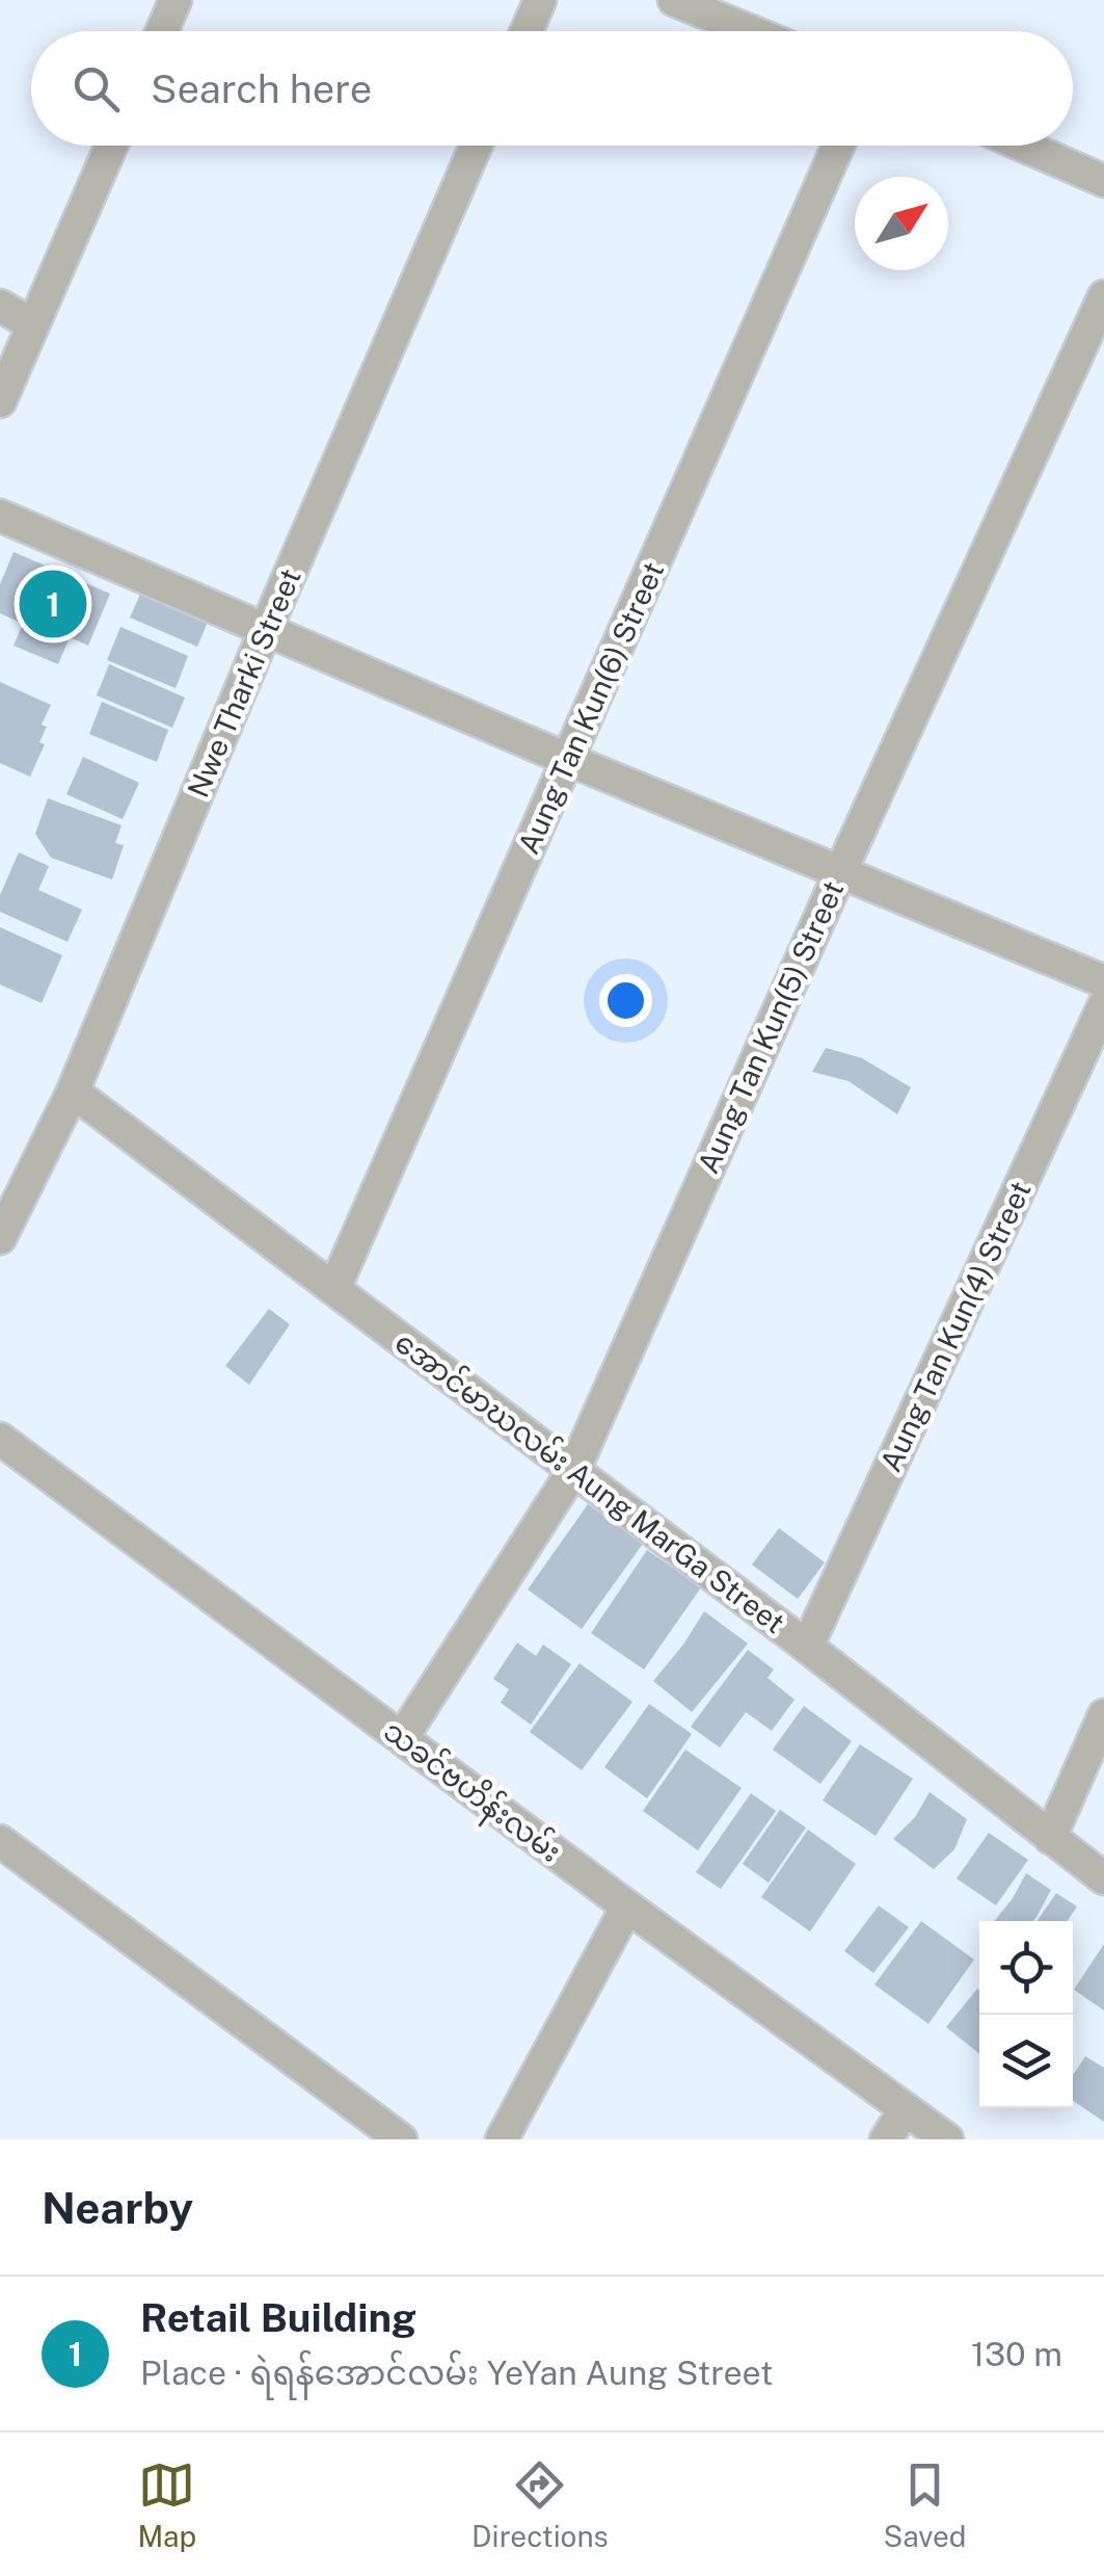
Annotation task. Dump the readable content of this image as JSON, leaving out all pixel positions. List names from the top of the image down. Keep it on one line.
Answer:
{"streets":{"street":["Nwe Tharki Street","Aung Tan Kun(6) Street","Aung Tan Kun(5) Street","Aung Tan Kun(4) Street","အောင်မာဃလမ်း Aung MarGa Street","သခင်ဗဟိန်းလမ်း"]},"crossings":[["Nwe Tharki Street","အောင်မာဃလမ်း Aung MarGa Street"],["Aung Tan Kun(6) Street","အောင်မာဃလမ်း Aung MarGa Street"],["Aung Tan Kun(5) Street","အောင်မာဃလမ်း Aung MarGa Street"],["Aung Tan Kun(5) Street","သခင်ဗဟိန်းလမ်း"],["Aung Tan Kun(4) Street","အောင်မာဃလမ်း Aung MarGa Street"]],"north":"top right","page":{"search":"Search here","pins":"1","heading":"Nearby","list":[{"mark":"1","name":"Retail Building","note":"Place · ရဲရန်အောင်လမ်း YeYan Aung Street","value":"130 m"}],"nav":["Map","Directions","Saved"]}}
